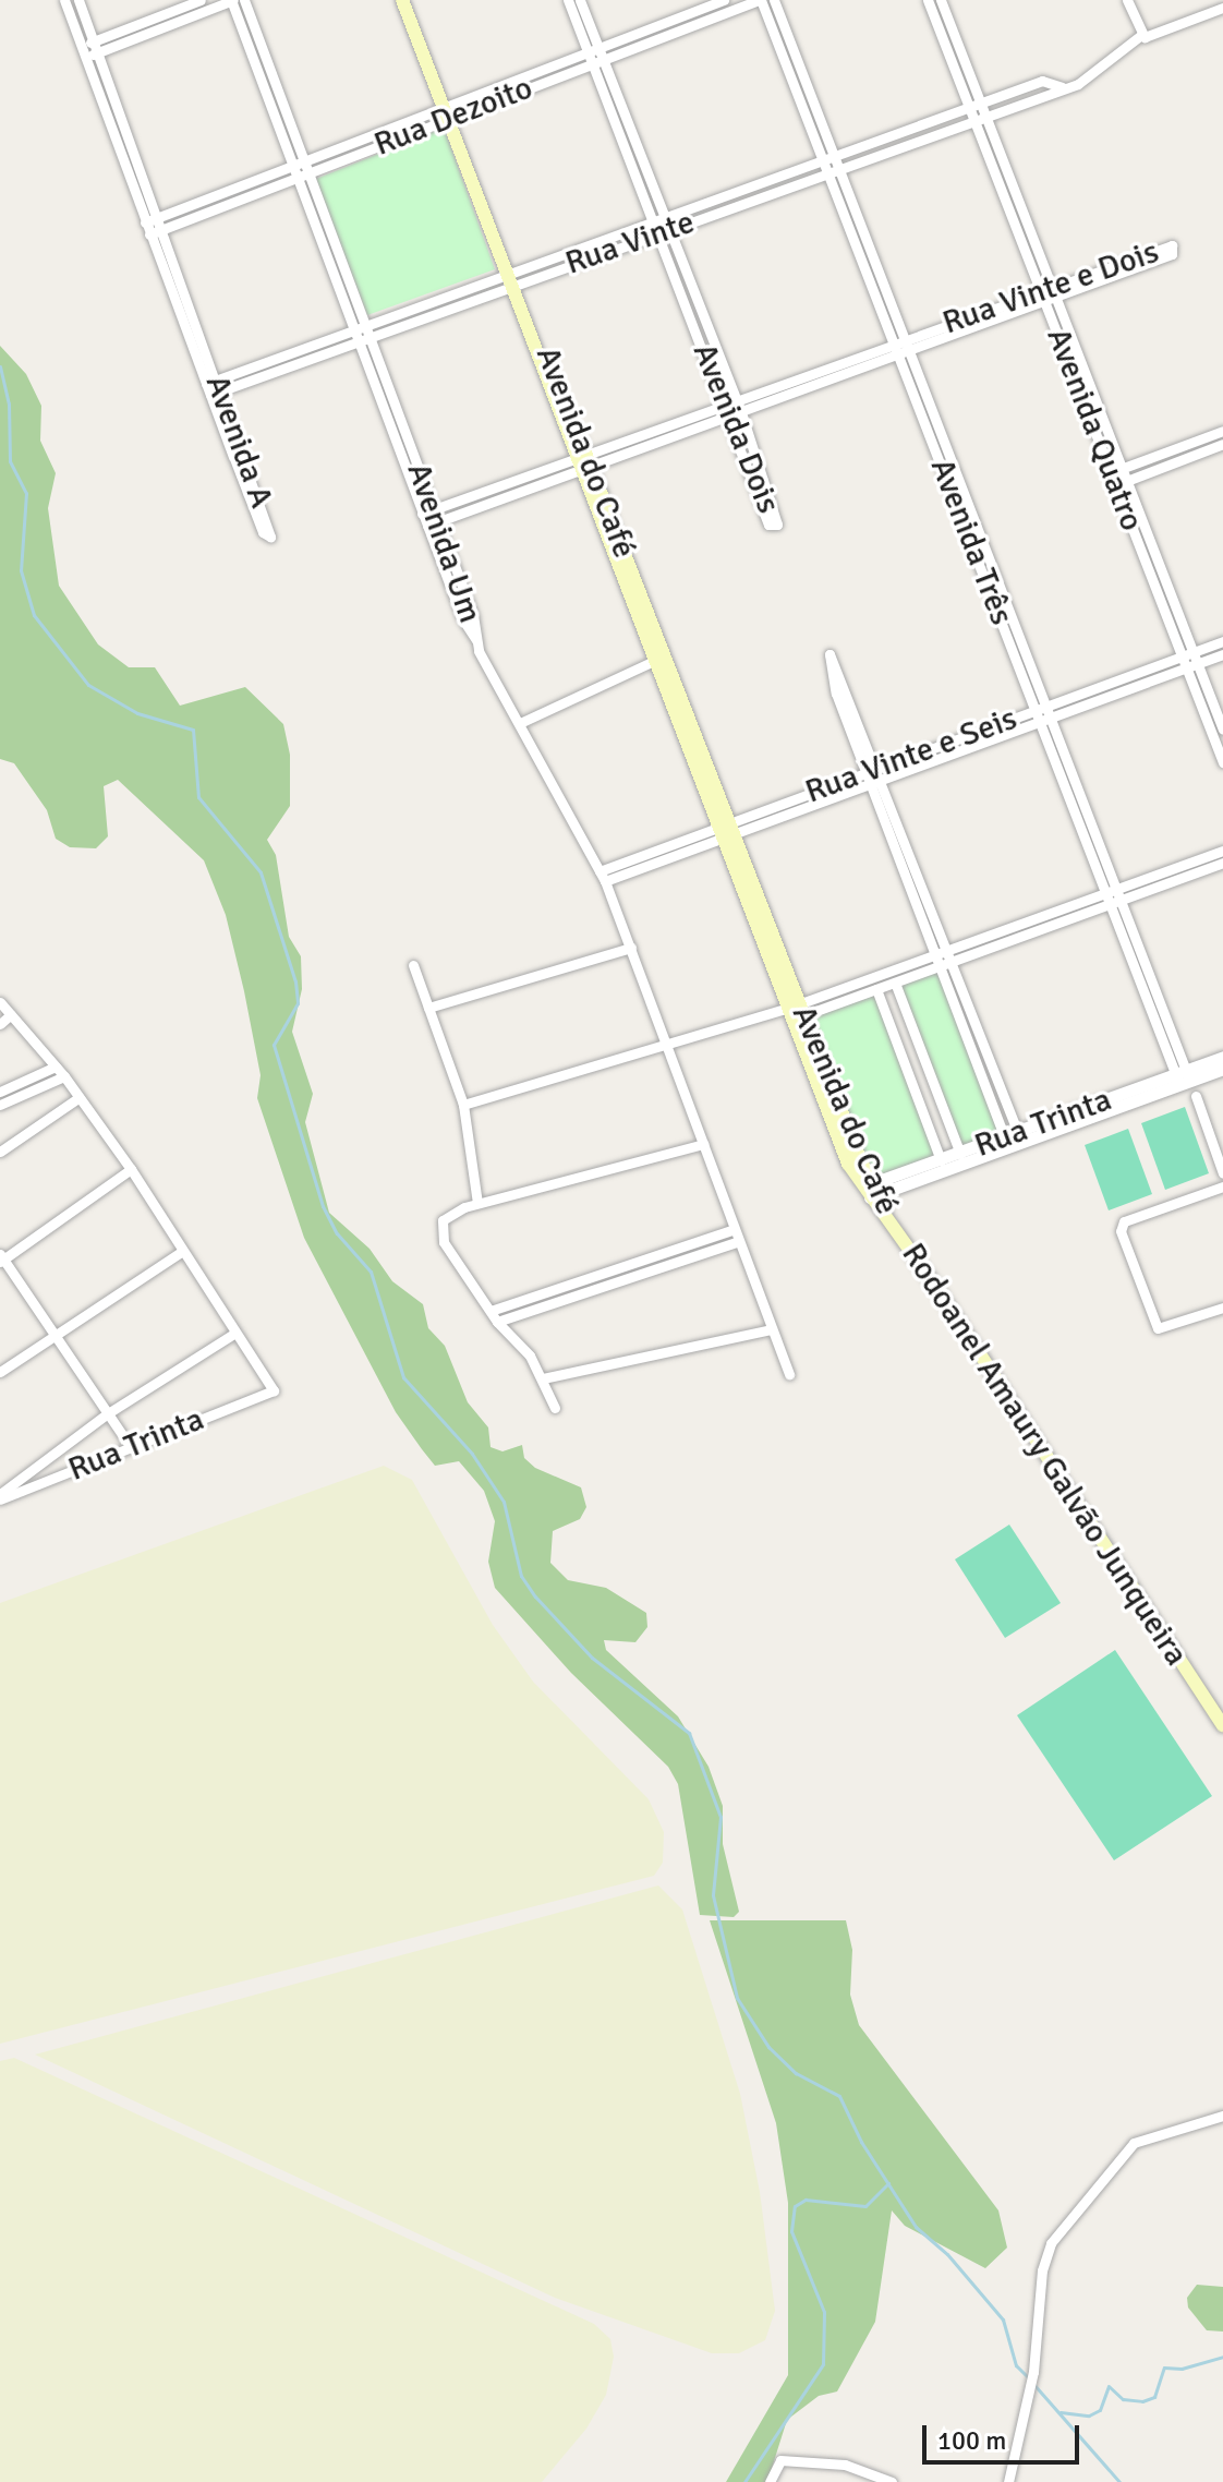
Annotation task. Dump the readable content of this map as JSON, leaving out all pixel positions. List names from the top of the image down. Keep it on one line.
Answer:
{"streets":{"main road":["Avenida do Café","Rodoanel Amaury Galvão Junqueira"],"street":["Rua Dezoito","Rua Vinte","Rua Vinte e Dois","Avenida Dois","Avenida Quatro","Avenida A","Avenida Três","Avenida Um","Rua Vinte e Seis","Rua Trinta"]},"crossings":[["Rua Dezoito","Avenida Dois"],["Rua Dezoito","Avenida A"],["Rua Dezoito","Avenida do Café"],["Rua Dezoito","Avenida Três"],["Rua Dezoito","Avenida Um"],["Rua Vinte","Avenida Dois"],["Rua Vinte","Avenida Quatro"],["Rua Vinte","Avenida A"],["Rua Vinte","Avenida do Café"],["Rua Vinte","Avenida Três"],["Rua Vinte","Avenida Um"],["Rua Vinte e Dois","Avenida Dois"],["Rua Vinte e Dois","Avenida Quatro"],["Rua Vinte e Dois","Avenida do Café"],["Rua Vinte e Dois","Avenida Três"],["Rua Vinte e Dois","Avenida Um"],["Avenida Quatro","Rua Vinte e Seis"],["Avenida do Café","Rua Vinte e Seis"],["Avenida do Café","Rua Trinta"],["Avenida do Café","Rodoanel Amaury Galvão Junqueira"],["Avenida Três","Rua Vinte e Seis"],["Avenida Três","Rua Trinta"],["Avenida Um","Rua Vinte e Seis"]],"scale_bar":"100 m"}
